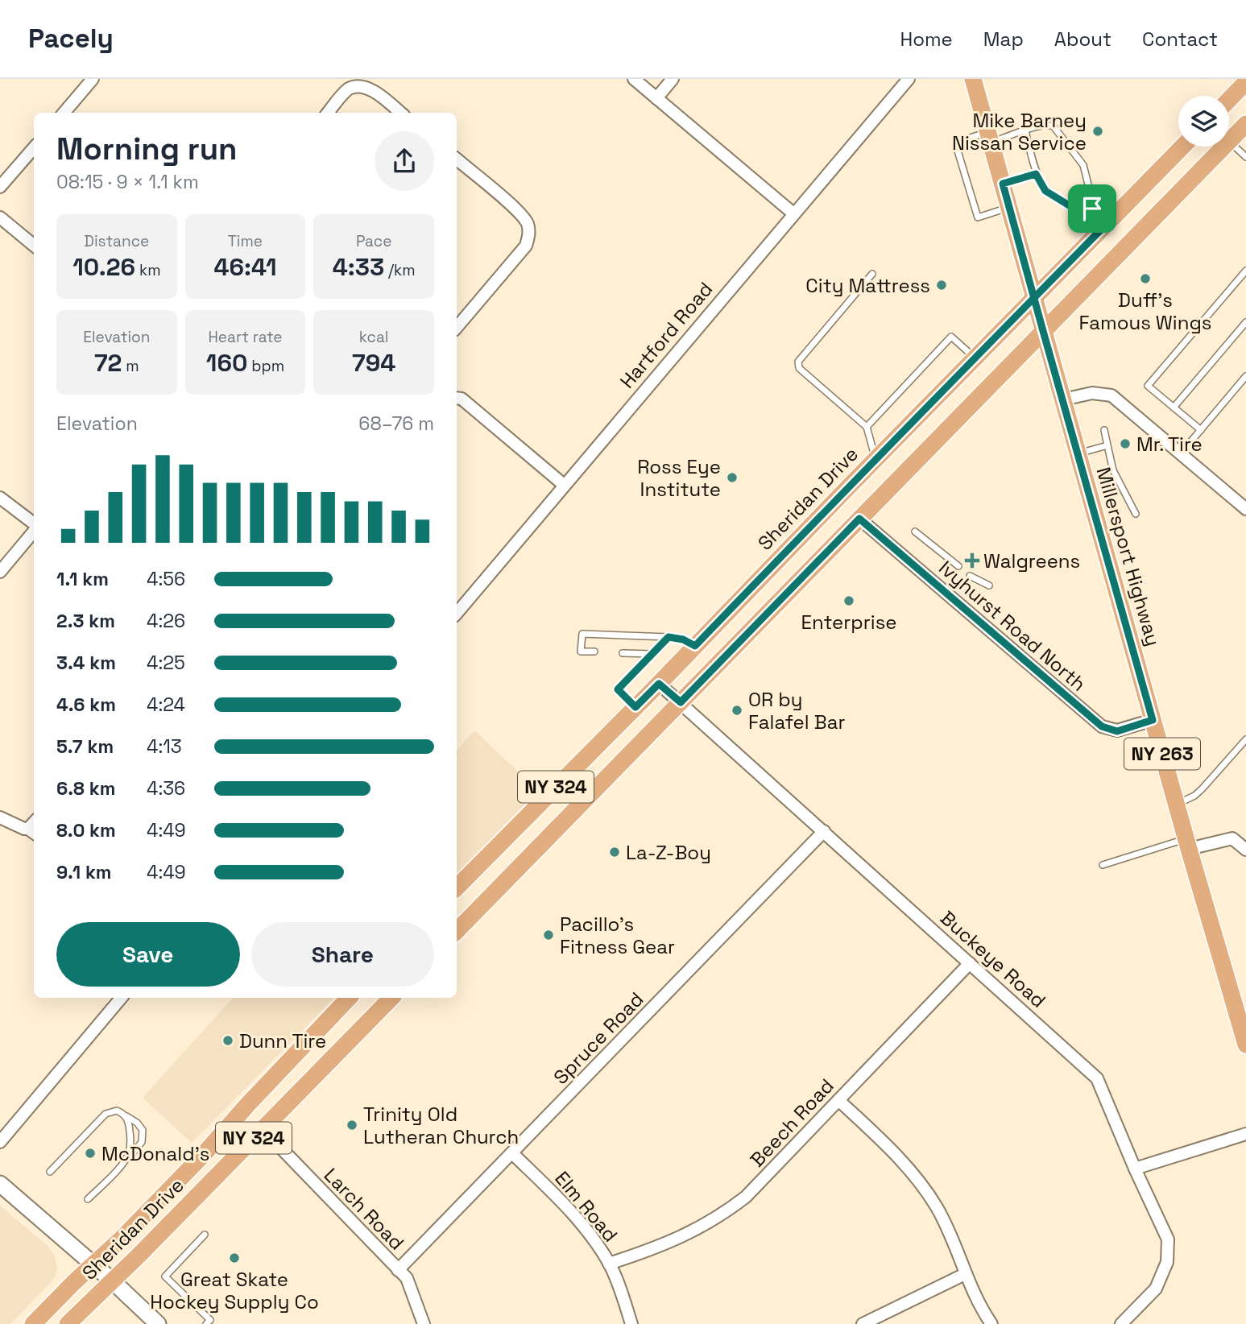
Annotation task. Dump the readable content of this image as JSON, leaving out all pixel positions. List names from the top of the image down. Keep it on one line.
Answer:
{"streets":{"main road":["Sheridan Drive","Millersport Highway","NY 263","NY 324"],"street":["Hartford Road","Ivyhurst Road North","Buckeye Road","Spruce Road","Beech Road","Elm Road","Larch Road"]},"crossings":[["Sheridan Drive","Millersport Highway"],["Sheridan Drive","Buckeye Road"],["Sheridan Drive","Larch Road"],["Millersport Highway","Ivyhurst Road North"],["Millersport Highway","NY 324"],["Ivyhurst Road North","NY 324"],["NY 324","Buckeye Road"],["Buckeye Road","Spruce Road"],["Buckeye Road","Beech Road"],["Spruce Road","Elm Road"],["Spruce Road","Larch Road"],["Beech Road","Elm Road"]],"places":{"other":["Mike Barney Nissan Service","Duff's Famous Wings","City Mattress","Mr. Tire","Ross Eye Institute","Enterprise","OR by Falafel Bar","La-Z-Boy","Pacillo's Fitness Gear","Dunn Tire","Trinity Old Lutheran Church","McDonald's","Great Skate Hockey Supply Co"],"health":["Walgreens"]},"page":{"header":"Pacely","nav":["Home","Map","About","Contact"],"heading":["Morning run","08:15 · 9 × 1.1 km"],"stats":[["Distance","10.26 km"],["Time","46:41"],["Pace","4:33 /km"],["Elevation","72 m"],["Heart rate","160 bpm"],["kcal","794"]],"chart":["Elevation","68–76 m"],"list":[{"name":"1.1 km","note":"4:56"},{"name":"2.3 km","note":"4:26"},{"name":"3.4 km","note":"4:25"},{"name":"4.6 km","note":"4:24"},{"name":"5.7 km","note":"4:13"},{"name":"6.8 km","note":"4:36"},{"name":"8.0 km","note":"4:49"},{"name":"9.1 km","note":"4:49"}],"buttons":["Save","Share"]}}
